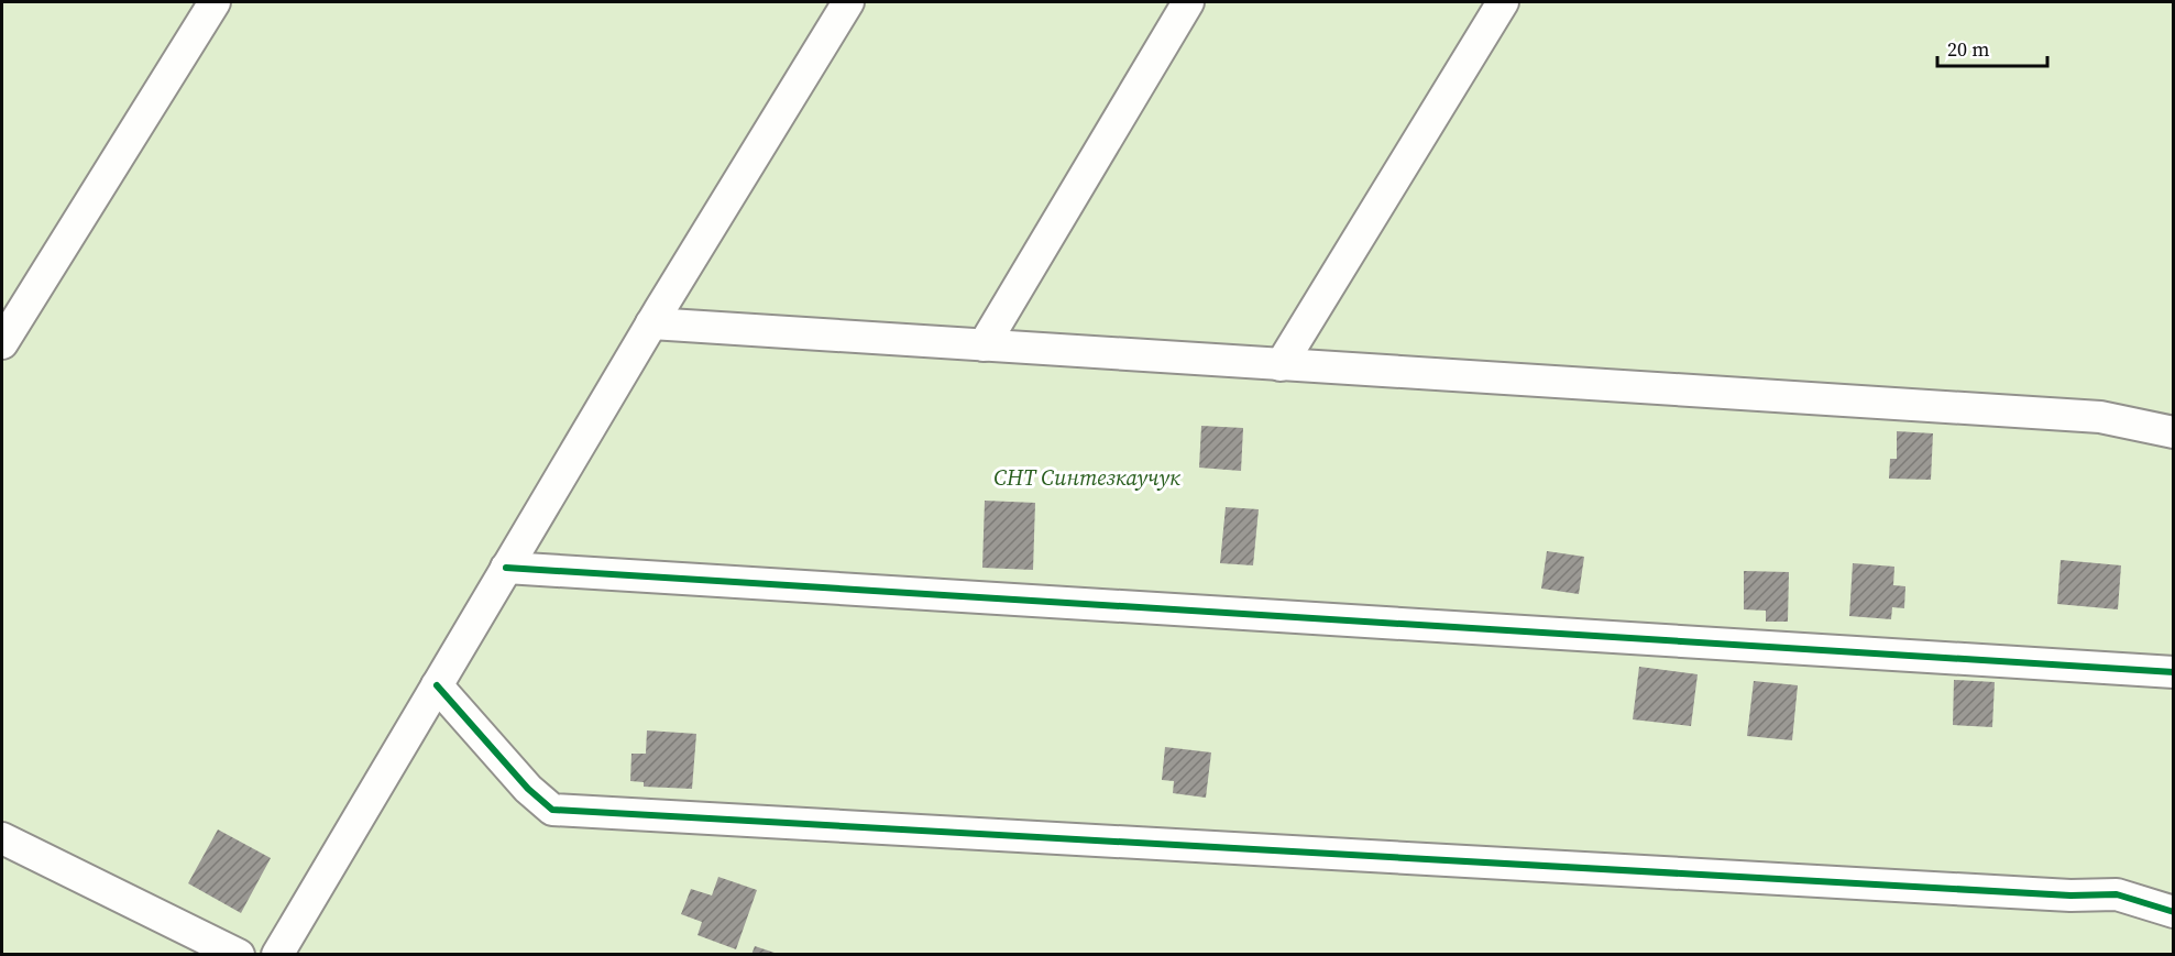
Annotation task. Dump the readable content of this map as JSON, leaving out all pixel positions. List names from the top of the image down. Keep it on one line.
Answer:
{"parks":["СНТ Синтезкаучук"],"scale_bar":"20 m"}
